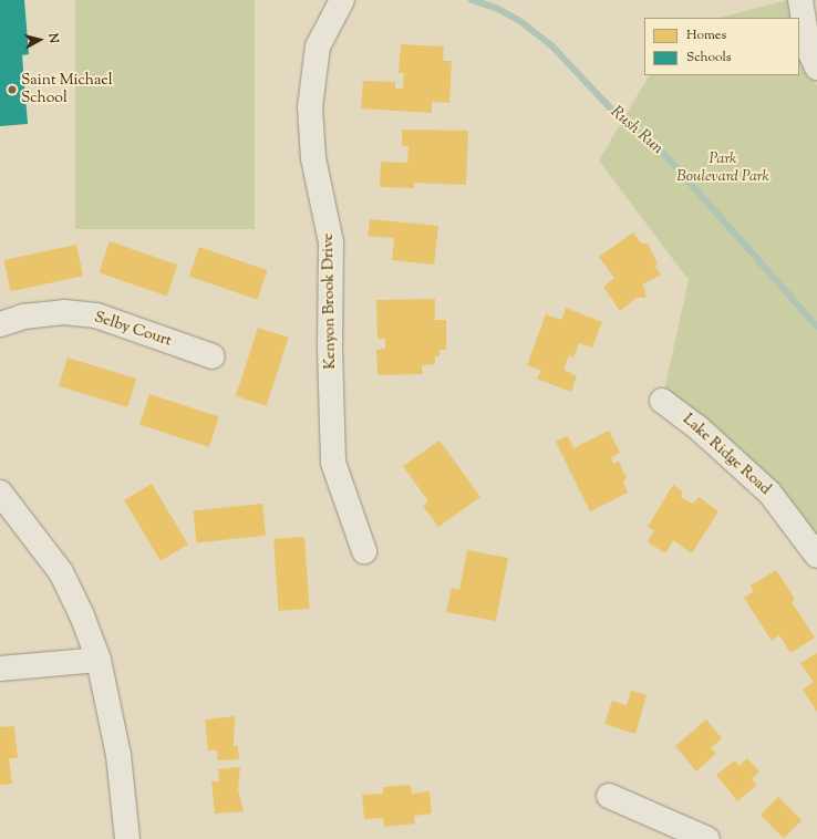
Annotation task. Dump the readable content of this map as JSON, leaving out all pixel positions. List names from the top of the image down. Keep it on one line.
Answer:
{"streets":{"street":["Kenyon Brook Drive","Selby Court","Lake Ridge Road"]},"water":["Rush Run"],"parks":["Park Boulevard Park"],"places":["Saint Michael School"],"legend":["Homes","Schools"],"north":"right"}
